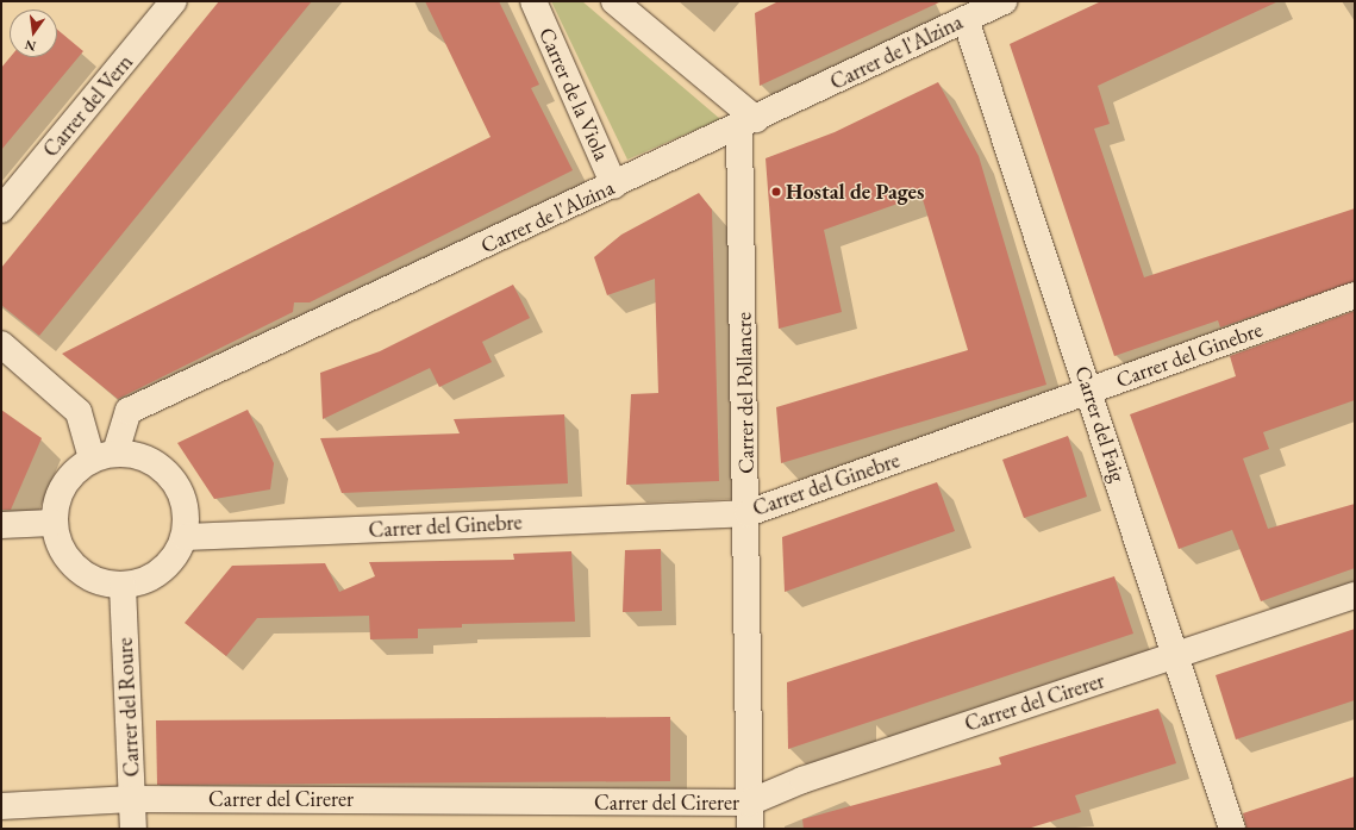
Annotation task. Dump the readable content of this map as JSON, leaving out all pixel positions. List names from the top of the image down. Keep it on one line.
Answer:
{"streets":{"street":["Carrer de l'Alzina","Carrer de la Viola","Carrer del Vern","Carrer del Ginebre","Carrer del Pollancre","Carrer del Faig","Carrer del Cirerer","Carrer del Roure"]},"crossings":[["Carrer de l'Alzina","Carrer de la Viola"],["Carrer de l'Alzina","Carrer del Ginebre"],["Carrer de l'Alzina","Carrer del Pollancre"],["Carrer de l'Alzina","Carrer del Faig"],["Carrer de l'Alzina","Carrer del Roure"],["Carrer del Ginebre","Carrer del Pollancre"],["Carrer del Ginebre","Carrer del Faig"],["Carrer del Ginebre","Carrer del Roure"],["Carrer del Pollancre","Carrer del Cirerer"],["Carrer del Faig","Carrer del Cirerer"],["Carrer del Cirerer","Carrer del Roure"]],"places":["Hostal de Pages"],"north":"bottom"}
